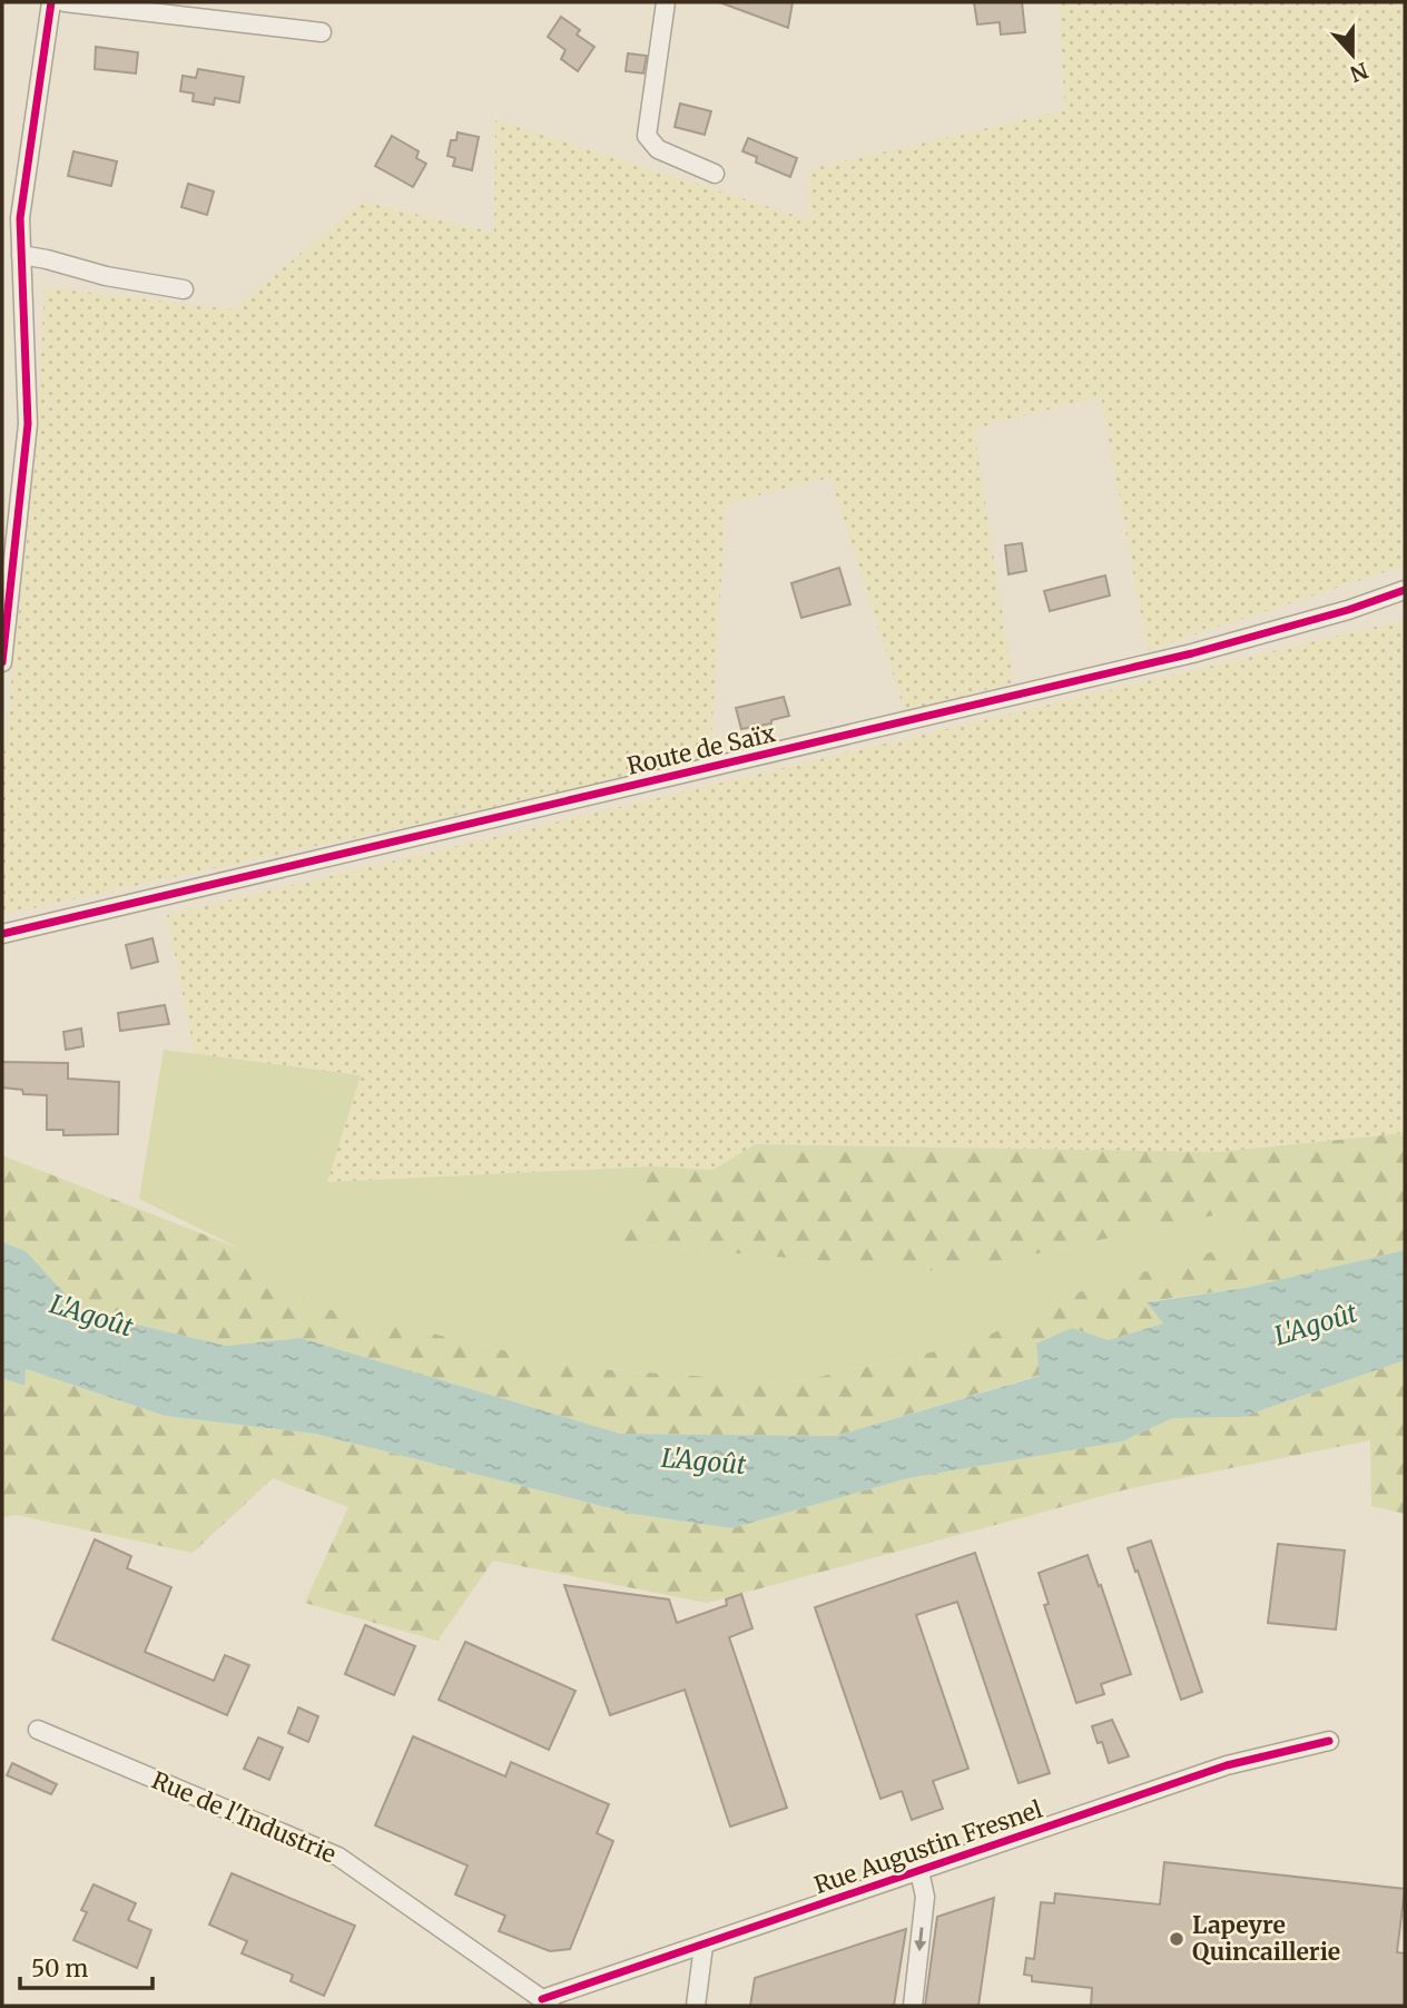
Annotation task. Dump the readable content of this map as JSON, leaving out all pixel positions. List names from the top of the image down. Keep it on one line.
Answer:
{"streets":{"street":["Route de Saïx","Rue de l'Industrie","Rue Augustin Fresnel"]},"crossings":[["Rue de l'Industrie","Rue Augustin Fresnel"]],"water":["L'Agoût"],"places":["Lapeyre Quincaillerie"],"scale_bar":"50 m","north":"bottom"}
